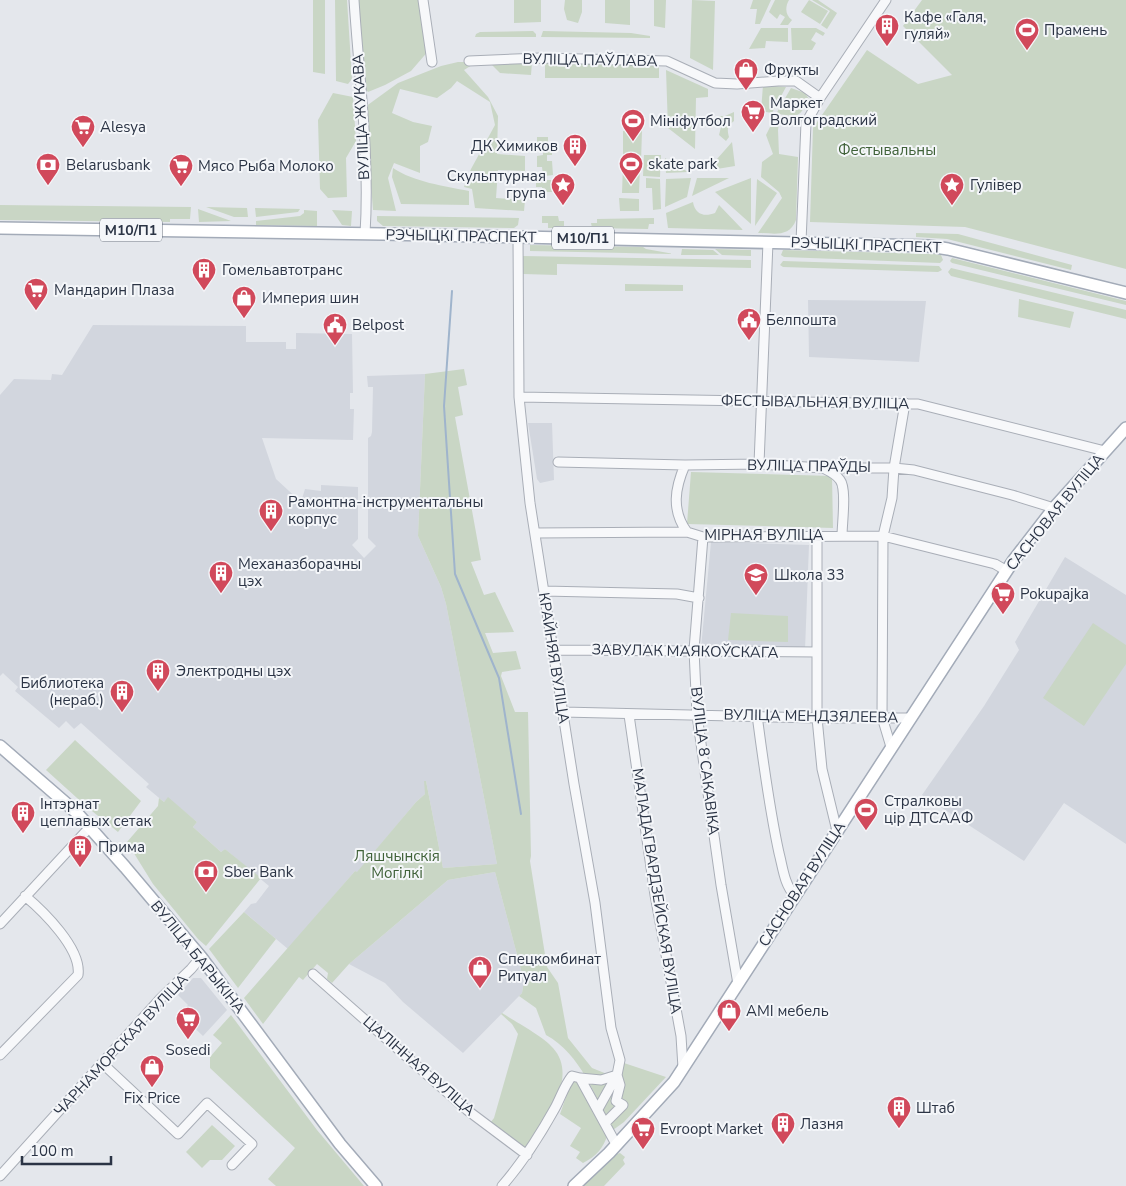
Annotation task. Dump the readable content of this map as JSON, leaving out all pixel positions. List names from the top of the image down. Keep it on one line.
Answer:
{"streets":{"main road":["М10/П1","РЭЧЫЦКІ ПРАСПЕКТ","САСНОВАЯ ВУЛІЦА","ВУЛІЦА БАРЫКІНА"],"street":["ВУЛІЦА ПАЎЛАВА","ВУЛІЦА ЖУКАВА","ФЕСТЫВАЛЬНАЯ ВУЛІЦА","ВУЛІЦА ПРАЎДЫ","МІРНАЯ ВУЛІЦА","ЗАВУЛАК МАЯКОЎСКАГА","КРАЙНЯЯ ВУЛІЦА","ВУЛІЦА МЕНДЗЯЛЕЕВА","ВУЛІЦА 8 САКАВІКА","МАЛАДАГВАРДЗЕЙСКАЯ ВУЛІЦА","ЧАРНАМОРСКАЯ ВУЛІЦА","ЦАЛІННАЯ ВУЛІЦА"]},"crossings":[["ВУЛІЦА ЖУКАВА","РЭЧЫЦКІ ПРАСПЕКТ"],["РЭЧЫЦКІ ПРАСПЕКТ","КРАЙНЯЯ ВУЛІЦА"],["ФЕСТЫВАЛЬНАЯ ВУЛІЦА","САСНОВАЯ ВУЛІЦА"],["ФЕСТЫВАЛЬНАЯ ВУЛІЦА","КРАЙНЯЯ ВУЛІЦА"],["ВУЛІЦА ПРАЎДЫ","САСНОВАЯ ВУЛІЦА"],["ВУЛІЦА ПРАЎДЫ","МІРНАЯ ВУЛІЦА"],["САСНОВАЯ ВУЛІЦА","МІРНАЯ ВУЛІЦА"],["САСНОВАЯ ВУЛІЦА","ВУЛІЦА МЕНДЗЯЛЕЕВА"],["САСНОВАЯ ВУЛІЦА","ВУЛІЦА 8 САКАВІКА"],["САСНОВАЯ ВУЛІЦА","МАЛАДАГВАРДЗЕЙСКАЯ ВУЛІЦА"],["МІРНАЯ ВУЛІЦА","КРАЙНЯЯ ВУЛІЦА"],["МІРНАЯ ВУЛІЦА","ВУЛІЦА 8 САКАВІКА"],["ЗАВУЛАК МАЯКОЎСКАГА","КРАЙНЯЯ ВУЛІЦА"],["ЗАВУЛАК МАЯКОЎСКАГА","ВУЛІЦА 8 САКАВІКА"],["КРАЙНЯЯ ВУЛІЦА","ВУЛІЦА МЕНДЗЯЛЕЕВА"],["ВУЛІЦА МЕНДЗЯЛЕЕВА","ВУЛІЦА 8 САКАВІКА"],["ВУЛІЦА МЕНДЗЯЛЕЕВА","МАЛАДАГВАРДЗЕЙСКАЯ ВУЛІЦА"],["ВУЛІЦА БАРЫКІНА","ЧАРНАМОРСКАЯ ВУЛІЦА"]],"parks":["Фестывальны","Ляшчынскія Могілкі"],"places":{"building":["Кафе «Галя, гуляй»","ДК Химиков","Гомельавтотранс","Рамонтна-інструментальны корпус","Механазборачны цэх","Электродны цэх","Библиотека (нераб.)","Інтэрнат цеплавых сетак","Прима","Штаб","Лазня"],"sports":["Прамень","Мініфутбол","skate park","Стралковы цір ДТСААФ"],"shop":["Фрукты","Империя шин","Спецкомбинат Ритуал","AMI мебель","Fix Price"],"supermarket":["Маркет Волгоградский","Alesya","Мясо Рыба Молоко","Мандарин Плаза","Pokupajka","Sosedi","Evroopt Market"],"bank":["Belarusbank","Sber Bank"],"place":["Скульптурная група","Гулівер"],"public building":["Белпошта","Belpost"],"school or university":["Школа 33"]},"scale_bar":"100 m"}
